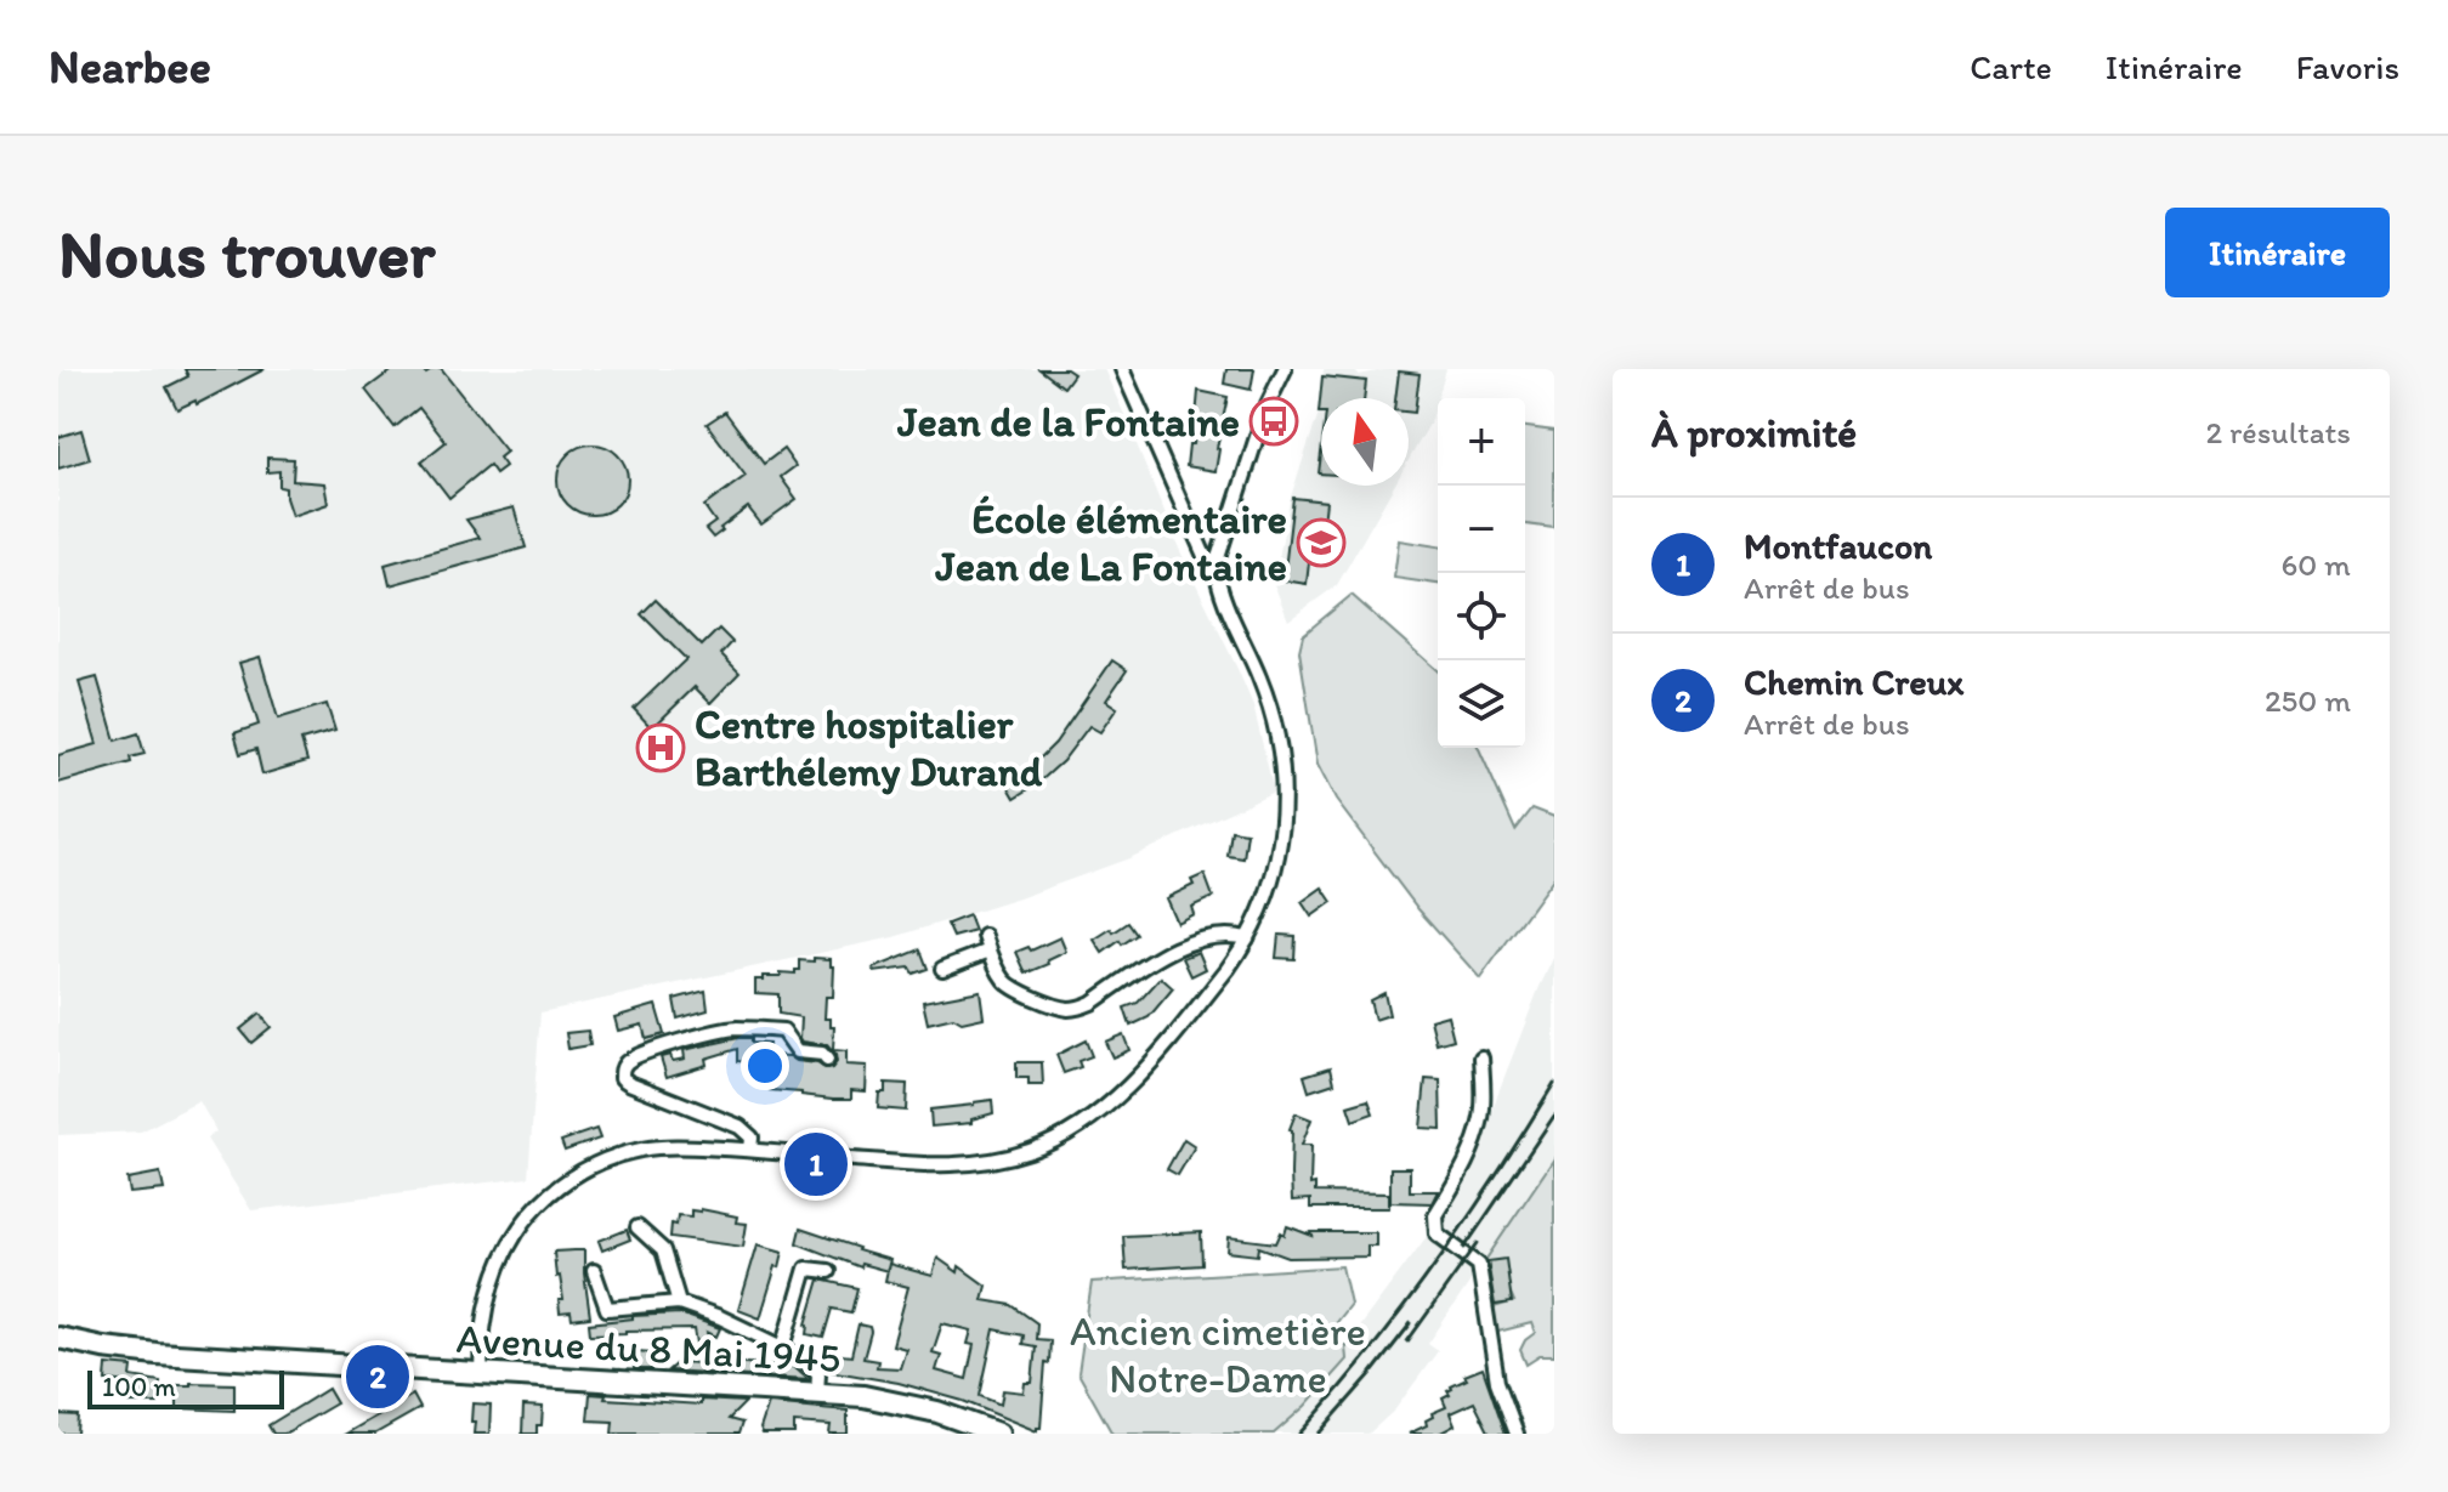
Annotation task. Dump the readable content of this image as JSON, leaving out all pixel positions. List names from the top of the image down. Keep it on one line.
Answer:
{"streets":{"main road":["Avenue du 8 Mai 1945"]},"parks":["Ancien cimetière Notre-Dame"],"places":{"bus stop":["Jean de la Fontaine"],"school or university":["École élémentaire Jean de La Fontaine"],"hospital":["Centre hospitalier Barthélemy Durand"]},"scale_bar":"100 m","north":"top","page":{"header":"Nearbee","nav":["Carte","Itinéraire","Favoris"],"buttons":"Itinéraire","title":"Nous trouver","heading":["À proximité","2 résultats"],"map_buttons":["+","−"],"list":[{"mark":"1","name":"Montfaucon","note":"Arrêt de bus","value":"60 m"},{"mark":"2","name":"Chemin Creux","note":"Arrêt de bus","value":"250 m"}],"pins":["1","2"],"scale":"100 m"}}
